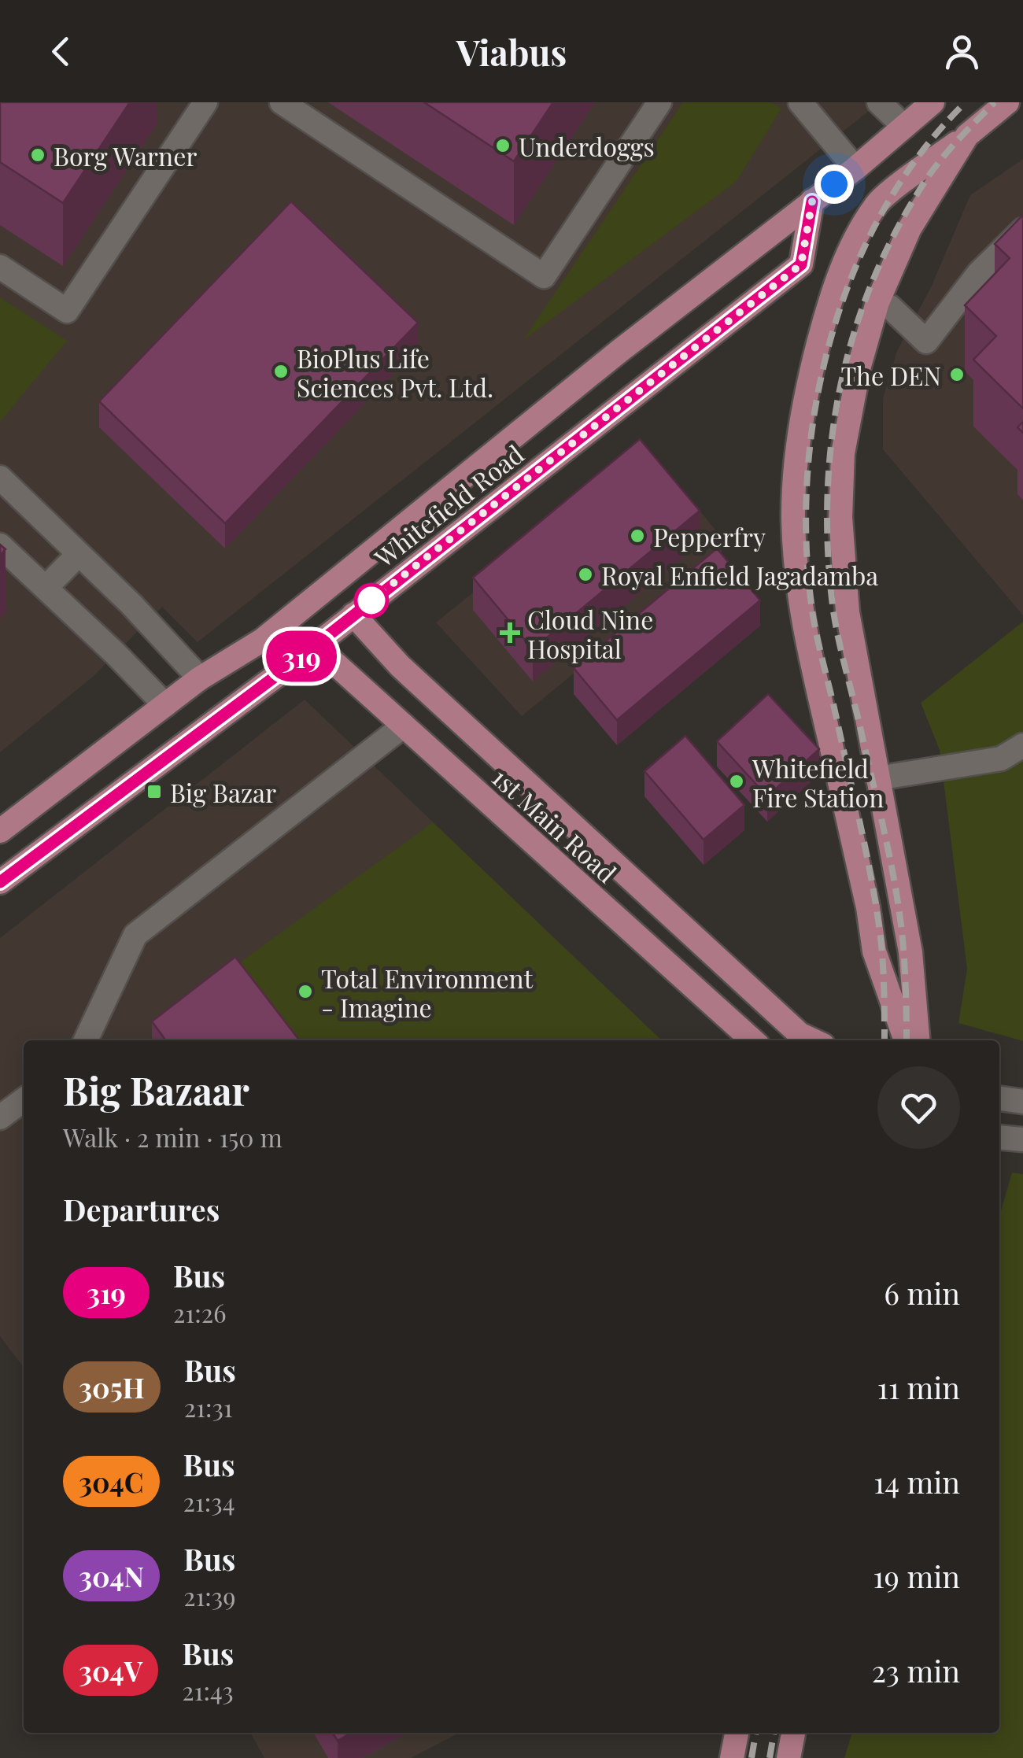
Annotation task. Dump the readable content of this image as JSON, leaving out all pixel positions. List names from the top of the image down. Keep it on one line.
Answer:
{"streets":{"main road":["Whitefield Road","1st Main Road"]},"crossings":[["Whitefield Road","1st Main Road"]],"places":{"other":["Underdoggs","Borg Warner","BioPlus Life Sciences Pvt. Ltd.","The DEN","Pepperfry","Royal Enfield Jagadamba","Whitefield Fire Station","Total Environment - Imagine"],"health":["Cloud Nine Hospital"],"transit":["Big Bazar"]},"lines":["bus line 319"],"page":{"header":"Viabus","on_map":"319","heading":[["Big Bazaar","Walk · 2 min · 150 m"],"Departures"],"list":[{"mark":"319","name":"Bus","note":"21:26","value":"6 min"},{"mark":"305H","name":"Bus","note":"21:31","value":"11 min"},{"mark":"304C","name":"Bus","note":"21:34","value":"14 min"},{"mark":"304N","name":"Bus","note":"21:39","value":"19 min"},{"mark":"304V","name":"Bus","note":"21:43","value":"23 min"}]}}
